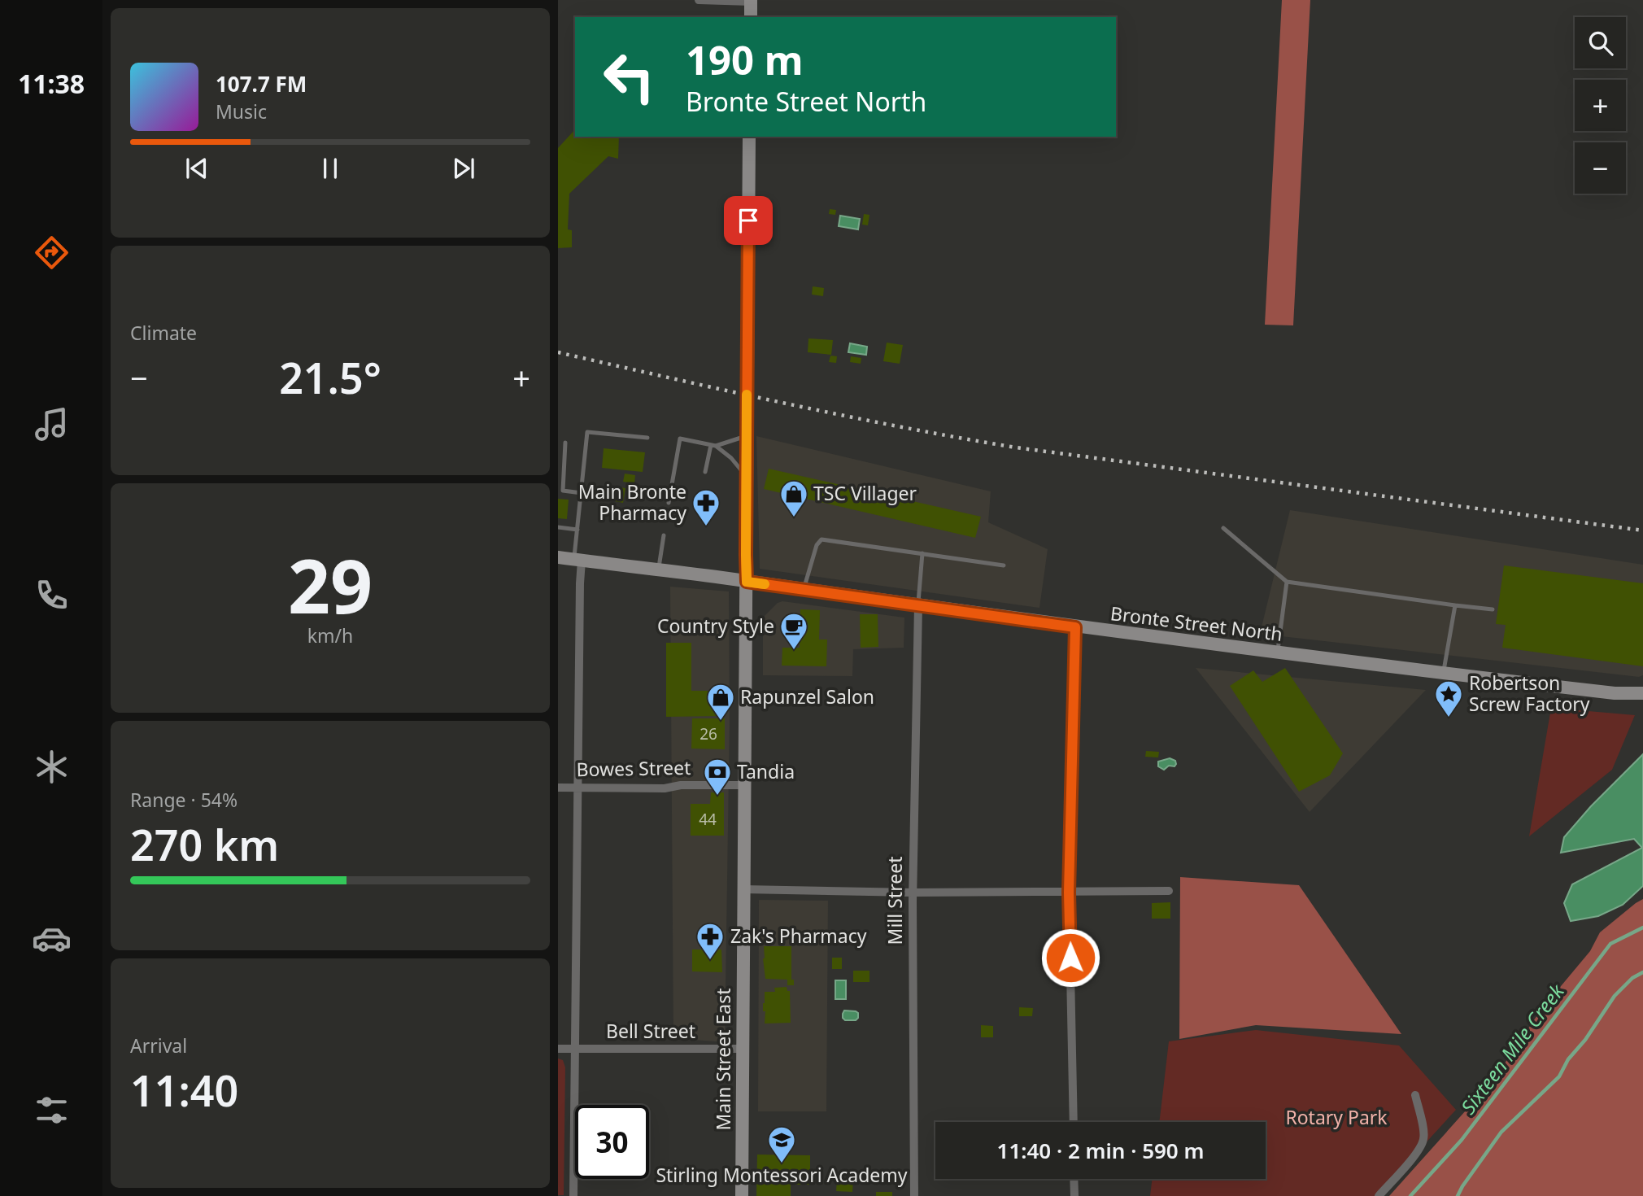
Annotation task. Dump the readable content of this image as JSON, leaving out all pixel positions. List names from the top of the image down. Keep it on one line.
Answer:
{"streets":{"main road":["Bronte Street North","Main Street East"],"street":["Bowes Street","Mill Street","Bell Street"]},"crossings":[["Bronte Street North","Mill Street"],["Bronte Street North","Main Street East"],["Bowes Street","Main Street East"],["Bell Street","Main Street East"]],"water":["Sixteen Mile Creek"],"parks":["Rotary Park"],"places":{"shop":["TSC Villager","Rapunzel Salon"],"pharmacy":["Main Bronte Pharmacy","Zak's Pharmacy"],"cafe":["Country Style"],"place":["Robertson Screw Factory"],"bank":["Tandia"],"school or university":["Stirling Montessori Academy"]},"house_numbers":["26","44"],"page":{"tabs":"11:38","map_buttons":["+","−"],"turn":["190 m","Bronte Street North"],"song":["107.7 FM","Music"],"tile":["Climate",["29","km/h"],["Range · 54%","270 km"],["Arrival","11:40"]],"heat":["−","21.5°","+"],"limit":"30","trip":"11:40 · 2 min · 590 m"}}
